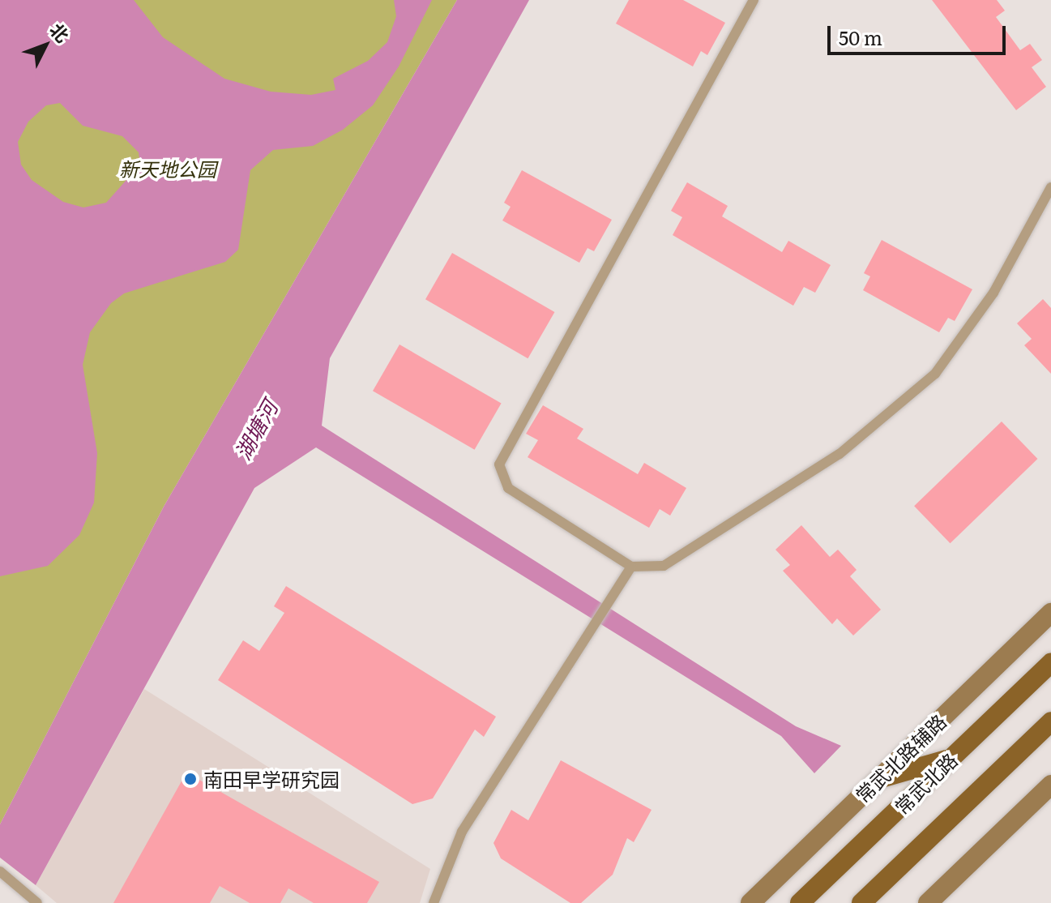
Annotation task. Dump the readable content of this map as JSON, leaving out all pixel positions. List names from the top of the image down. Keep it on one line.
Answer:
{"streets":{"main road":["常武北路"],"street":["常武北路辅路"]},"water":["湖塘河"],"parks":["新天地公园"],"places":["南田早学研究园"],"scale_bar":"50 m","north":"top right"}
